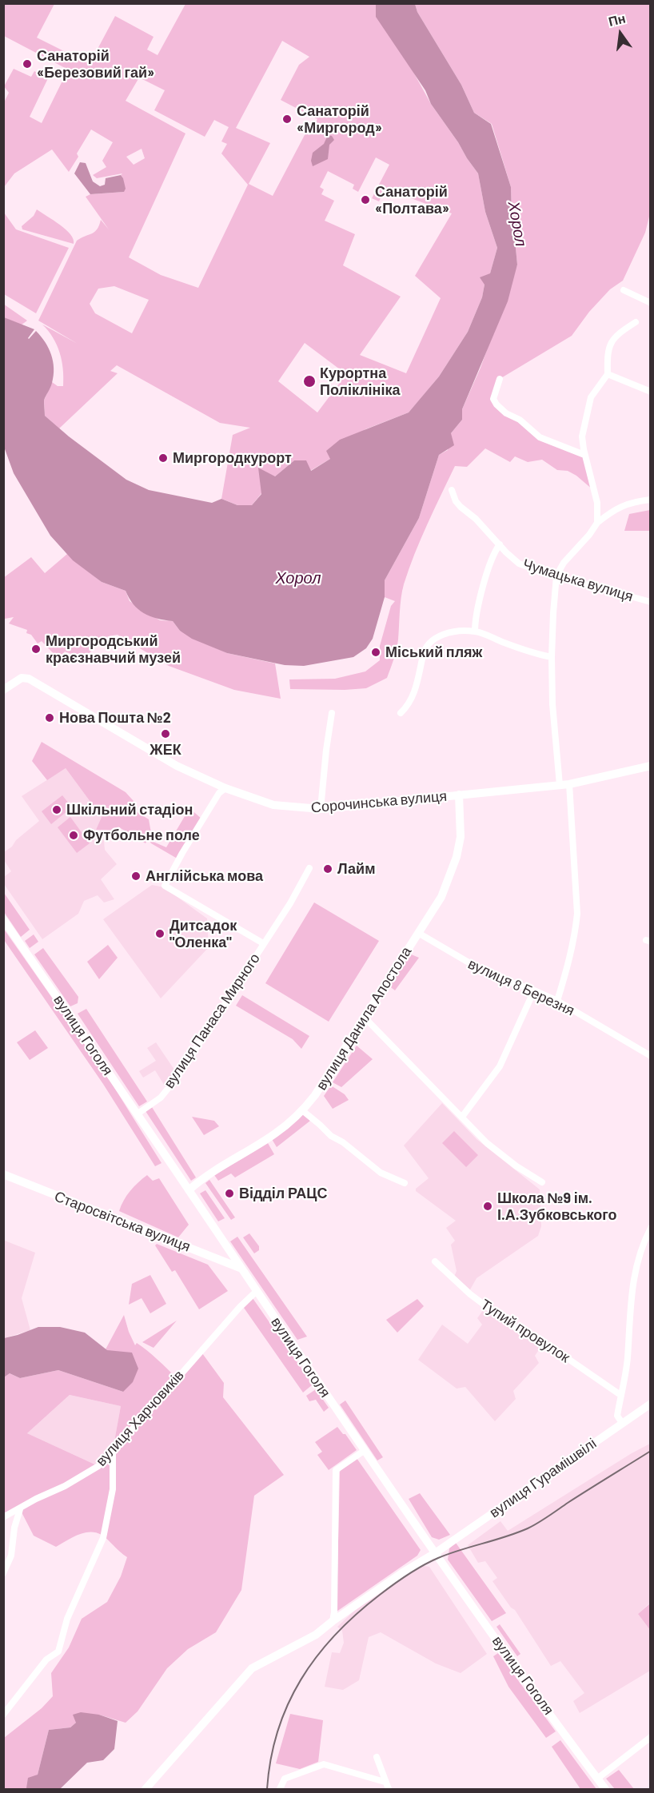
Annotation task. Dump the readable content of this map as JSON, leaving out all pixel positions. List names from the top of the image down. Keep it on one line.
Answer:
{"streets":{"street":["Чумацька вулиця","Сорочинська вулиця","вулиця 8 Березня","вулиця Данила Апостола","вулиця Панаса Мирного","вулиця Гоголя","Старосвітська вулиця","Тупий провулок","вулиця Харчовиків","вулиця Гурамішвілі"]},"crossings":[["Сорочинська вулиця","вулиця Данила Апостола"],["Сорочинська вулиця","вулиця Панаса Мирного"],["вулиця 8 Березня","вулиця Данила Апостола"],["вулиця Данила Апостола","вулиця Гоголя"],["вулиця Панаса Мирного","вулиця Гоголя"],["вулиця Гоголя","Старосвітська вулиця"],["вулиця Гоголя","вулиця Харчовиків"],["вулиця Гоголя","вулиця Гурамішвілі"]],"water":["Хорол"],"places":["Санаторій «Березовий гай»","Санаторій «Миргород»","Санаторій «Полтава»","Курортна Поліклініка","Миргородкурорт","Миргородський краєзнавчий музей","Міський пляж","Нова Пошта №2","ЖЕК","Шкільний стадіон","Футбольне поле","Лайм","Англійська мова","Дитсадок \"Оленка\"","Відділ РАЦС","Школа №9 ім. І.А.Зубковського"],"north":"top"}
